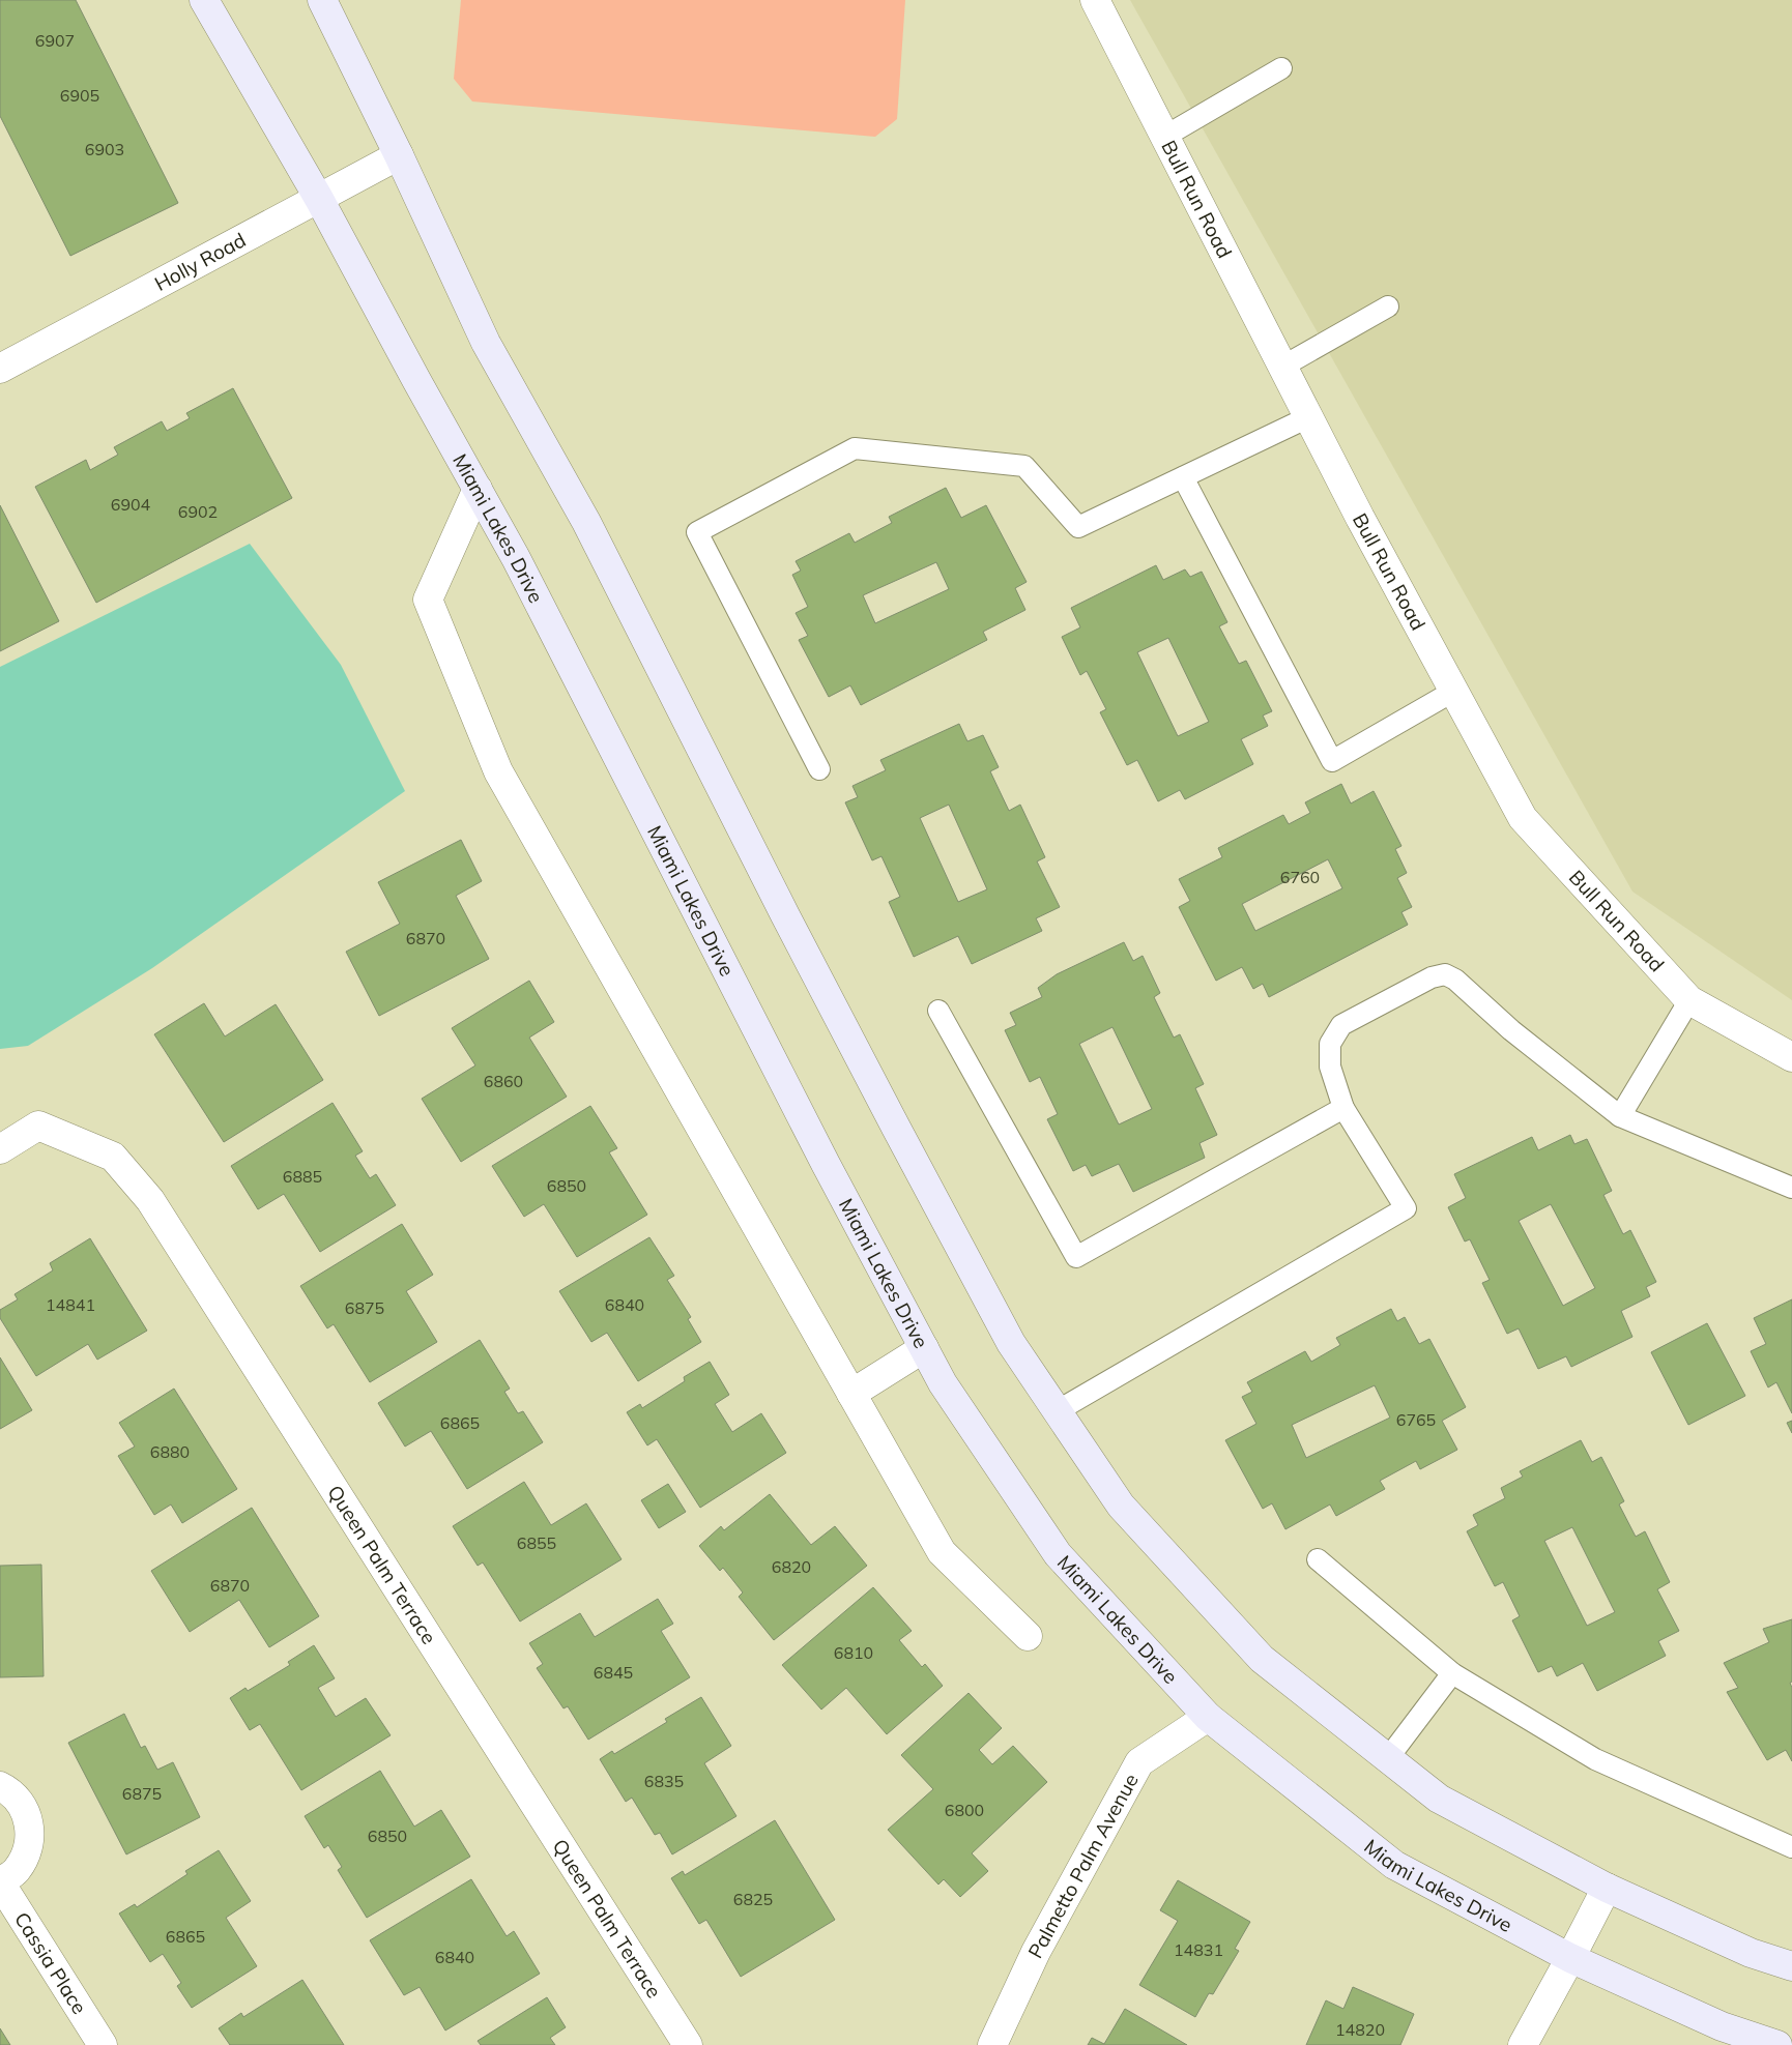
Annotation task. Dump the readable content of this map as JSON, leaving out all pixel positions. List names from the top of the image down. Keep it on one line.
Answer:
{"streets":{"main road":["Miami Lakes Drive"],"street":["Bull Run Road","Holly Road","Queen Palm Terrace","Palmetto Palm Avenue","Cassia Place"]},"crossings":[["Holly Road","Miami Lakes Drive"],["Miami Lakes Drive","Palmetto Palm Avenue"]],"house_numbers":["6907","6905","6903","6904","6902","6760","6870","6860","6885","6850","14841","6840","6875","6765","6865","6880","6855","6820","6870","6810","6845","6835","6875","6800","6850","6825","6865","14831","6840","14820"]}
